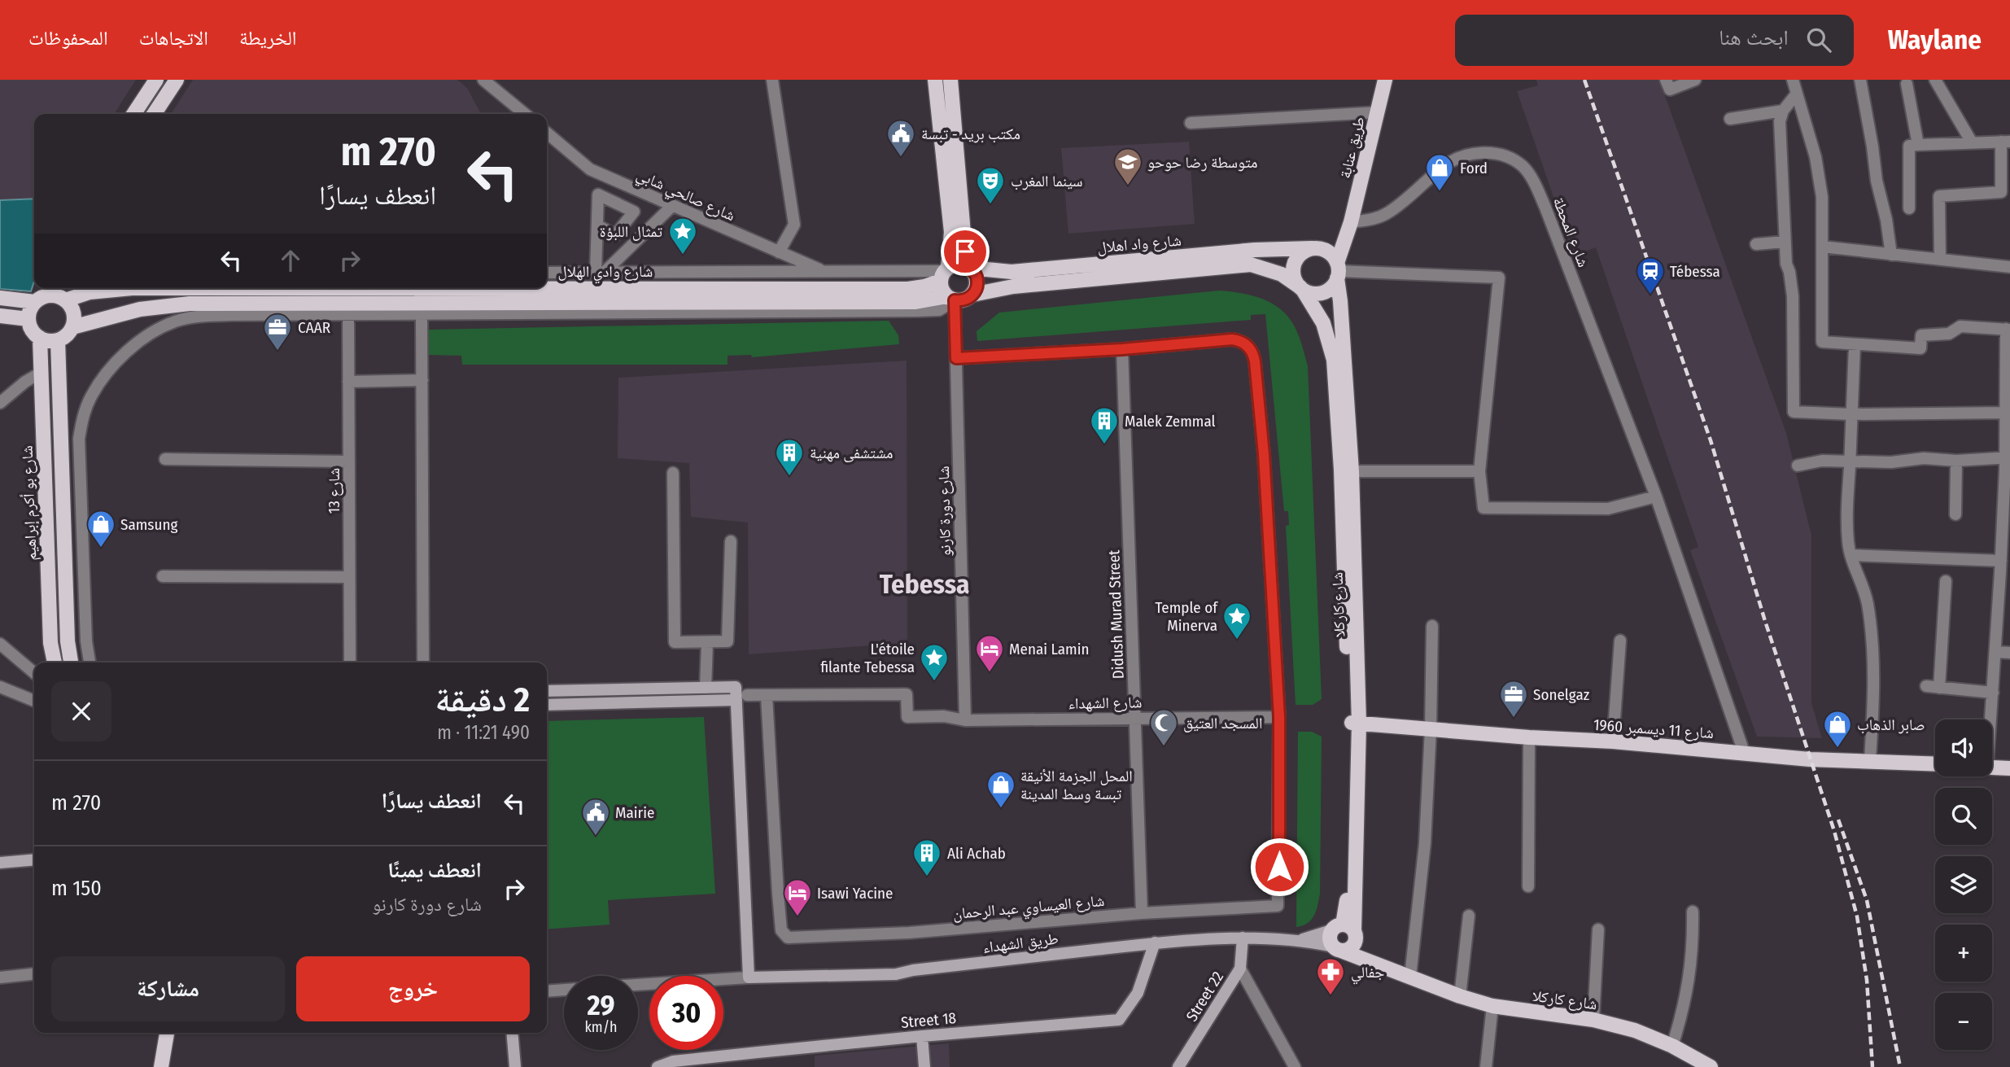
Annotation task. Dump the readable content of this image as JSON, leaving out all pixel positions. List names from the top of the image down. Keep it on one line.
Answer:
{"streets":{"main road":["طريق عنابة","شارع واد اهلال","شارع وادي الهلال","شارع بو أكرم إبراهيم","شارع كاركلا","شارع 11 ديسمبر 1960","طريق الشهداء","Street 22","Street 18"],"street":["شارع صالحي شابي","شارع المحطة","شارع 13","شارع دورة كارنو","Didush Murad Street","شارع الشهداء","شارع العيساوي عبد الرحمان"]},"crossings":[["طريق عنابة","شارع المحطة"],["طريق عنابة","شارع واد اهلال"],["طريق عنابة","شارع كاركلا"],["شارع صالحي شابي","شارع وادي الهلال"],["شارع المحطة","شارع 11 ديسمبر 1960"],["شارع واد اهلال","شارع وادي الهلال"],["شارع واد اهلال","شارع دورة كارنو"],["شارع واد اهلال","شارع كاركلا"],["شارع وادي الهلال","شارع 13"],["شارع وادي الهلال","شارع بو أكرم إبراهيم"],["شارع وادي الهلال","شارع دورة كارنو"],["شارع دورة كارنو","شارع الشهداء"],["شارع كاركلا","شارع 11 ديسمبر 1960"],["Didush Murad Street","شارع الشهداء"],["Didush Murad Street","شارع العيساوي عبد الرحمان"],["شارع الشهداء","شارع العيساوي عبد الرحمان"],["طريق الشهداء","Street 22"],["طريق الشهداء","Street 18"]],"districts":["Tebessa"],"places":{"public building":["مكتب بريد - تبسة","Mairie"],"school or university":["متوسطة رضا حوحو"],"shop":["Ford","Samsung","صابر الذهاب","المحل الجزمة الأنيقة تبسة وسط المدينة"],"theatre":["سينما المغرب"],"place":["تمثال اللبؤة","Temple of Minerva","L'étoile filante Tebessa"],"station":["Tébessa"],"office":["CAAR","Sonelgaz"],"building":["Malek Zemmal","مشتشفى مهنية","Ali Achab"],"hotel":["Menai Lamin","Isawi Yacine"],"mosque":["المسجد العتيق"],"pharmacy":["جفالي"]},"page":{"header":"Waylane","search":"ابحث هنا","nav":["الخريطة","الاتجاهات","المحفوظات"],"turn":["270 m","انعطف يسارًا"],"heading":["2 دقيقة","490 m · 11:21"],"map_buttons":["+","−"],"list":[{"name":"انعطف يسارًا","value":"270 m"},{"name":"انعطف يمينًا","note":"شارع دورة كارنو","value":"150 m"}],"buttons":["خروج","مشاركة"],"speed":"29 km/h","limit":"30"}}
